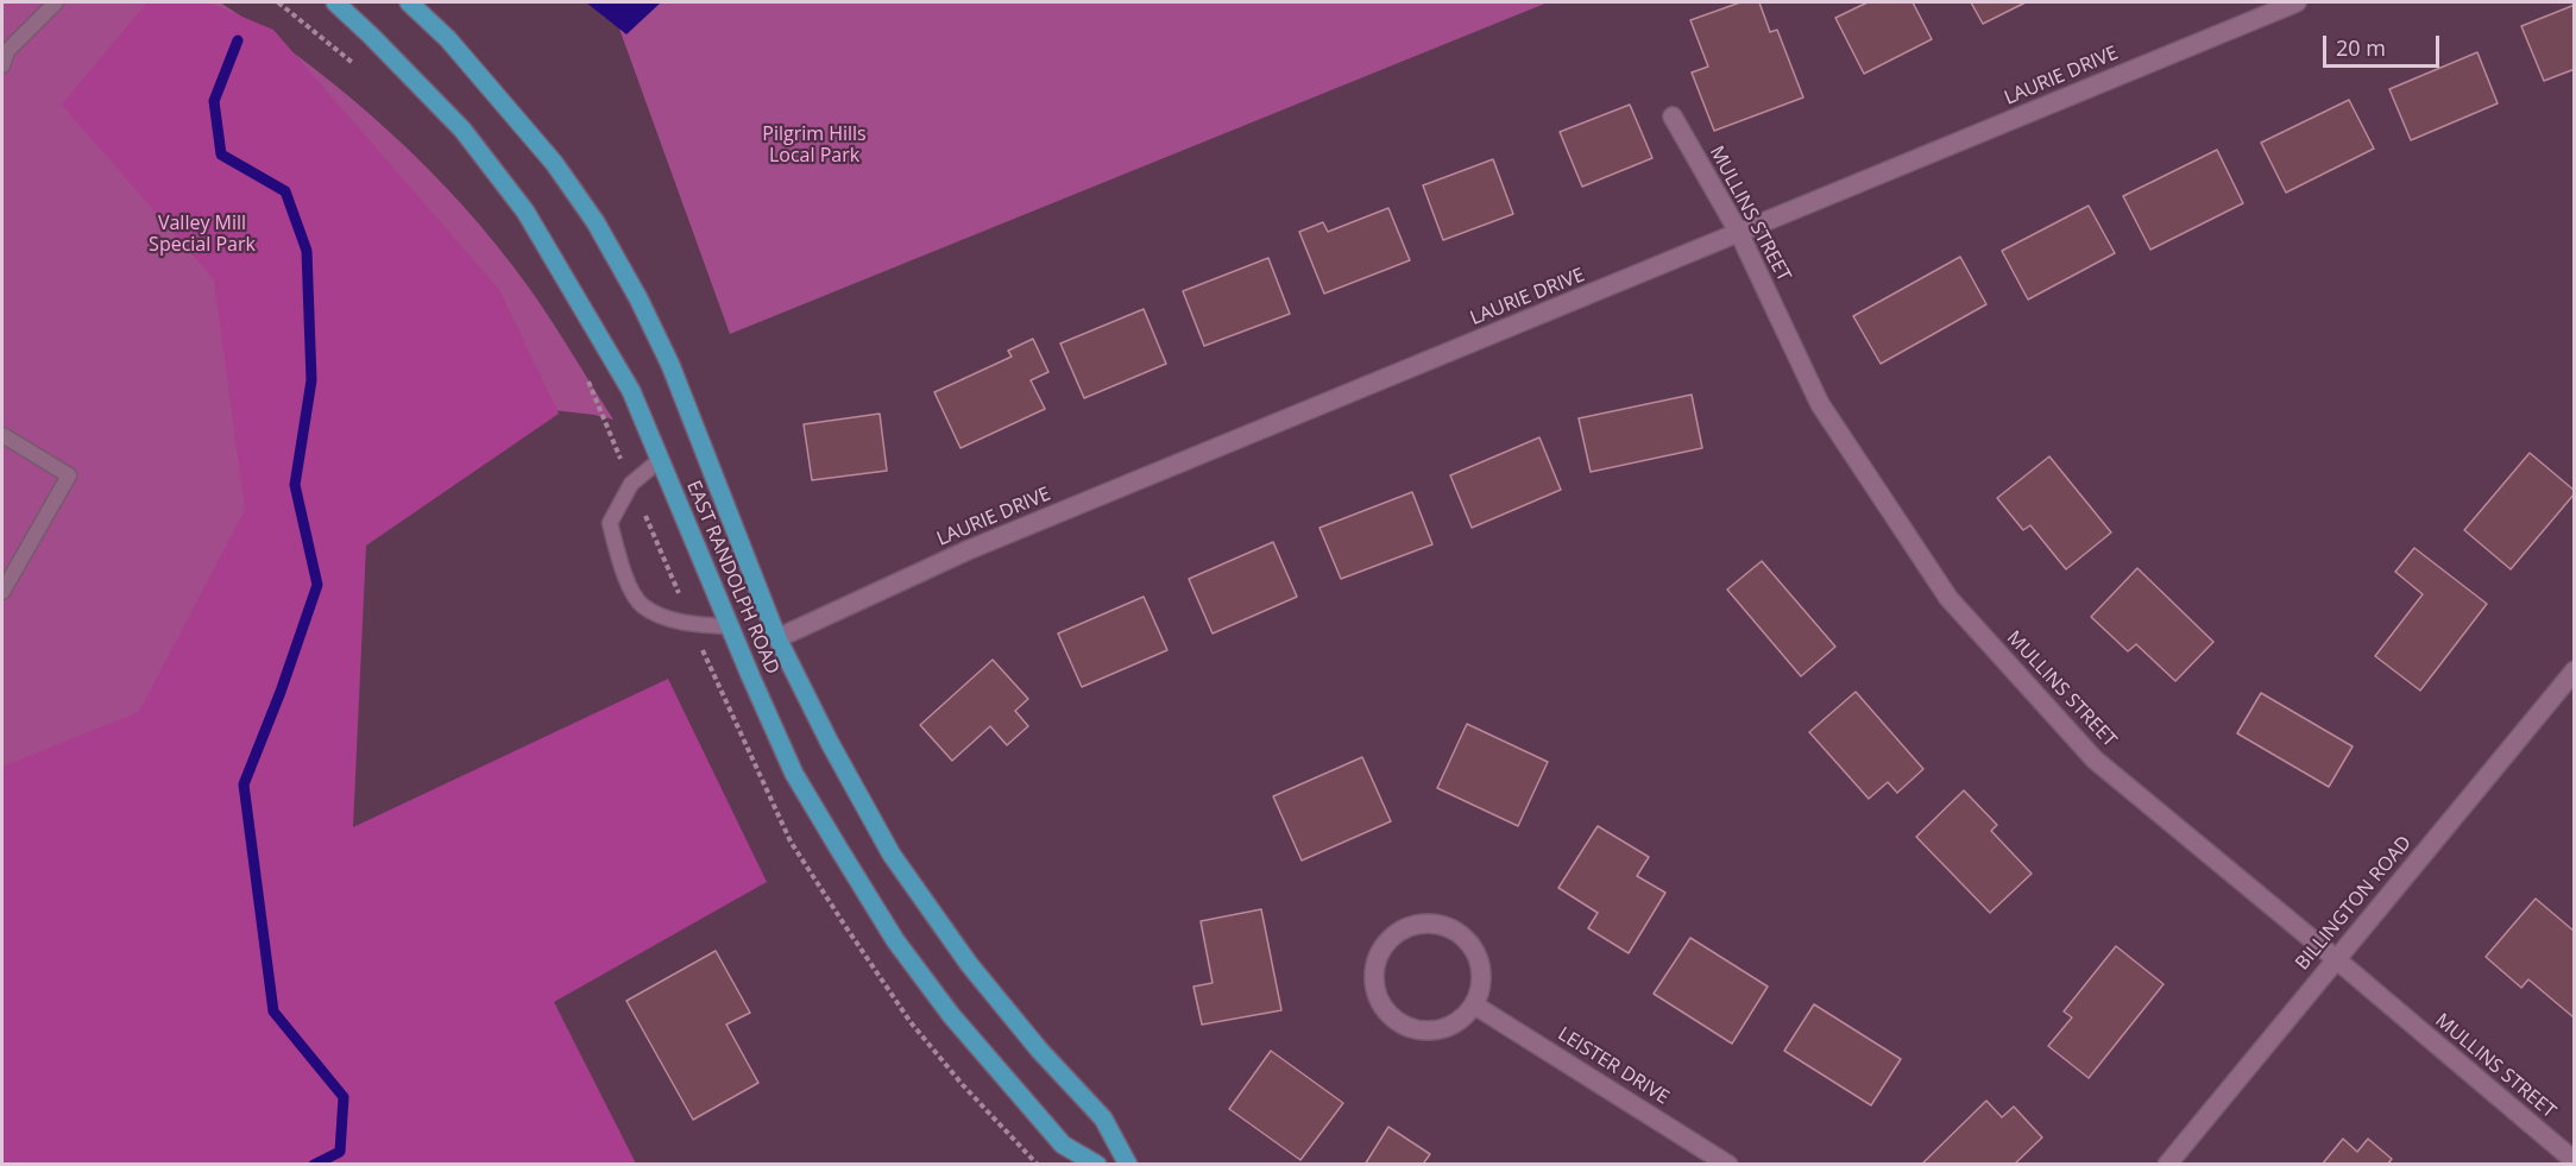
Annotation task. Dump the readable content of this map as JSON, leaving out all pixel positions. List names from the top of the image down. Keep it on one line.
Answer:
{"streets":{"main road":["EAST RANDOLPH ROAD"],"street":["LAURIE DRIVE","MULLINS STREET","BILLINGTON ROAD","LEISTER DRIVE"]},"crossings":[["LAURIE DRIVE","MULLINS STREET"],["LAURIE DRIVE","EAST RANDOLPH ROAD"],["MULLINS STREET","BILLINGTON ROAD"]],"parks":["Pilgrim Hills Local Park","Valley Mill Special Park"],"scale_bar":"20 m"}
